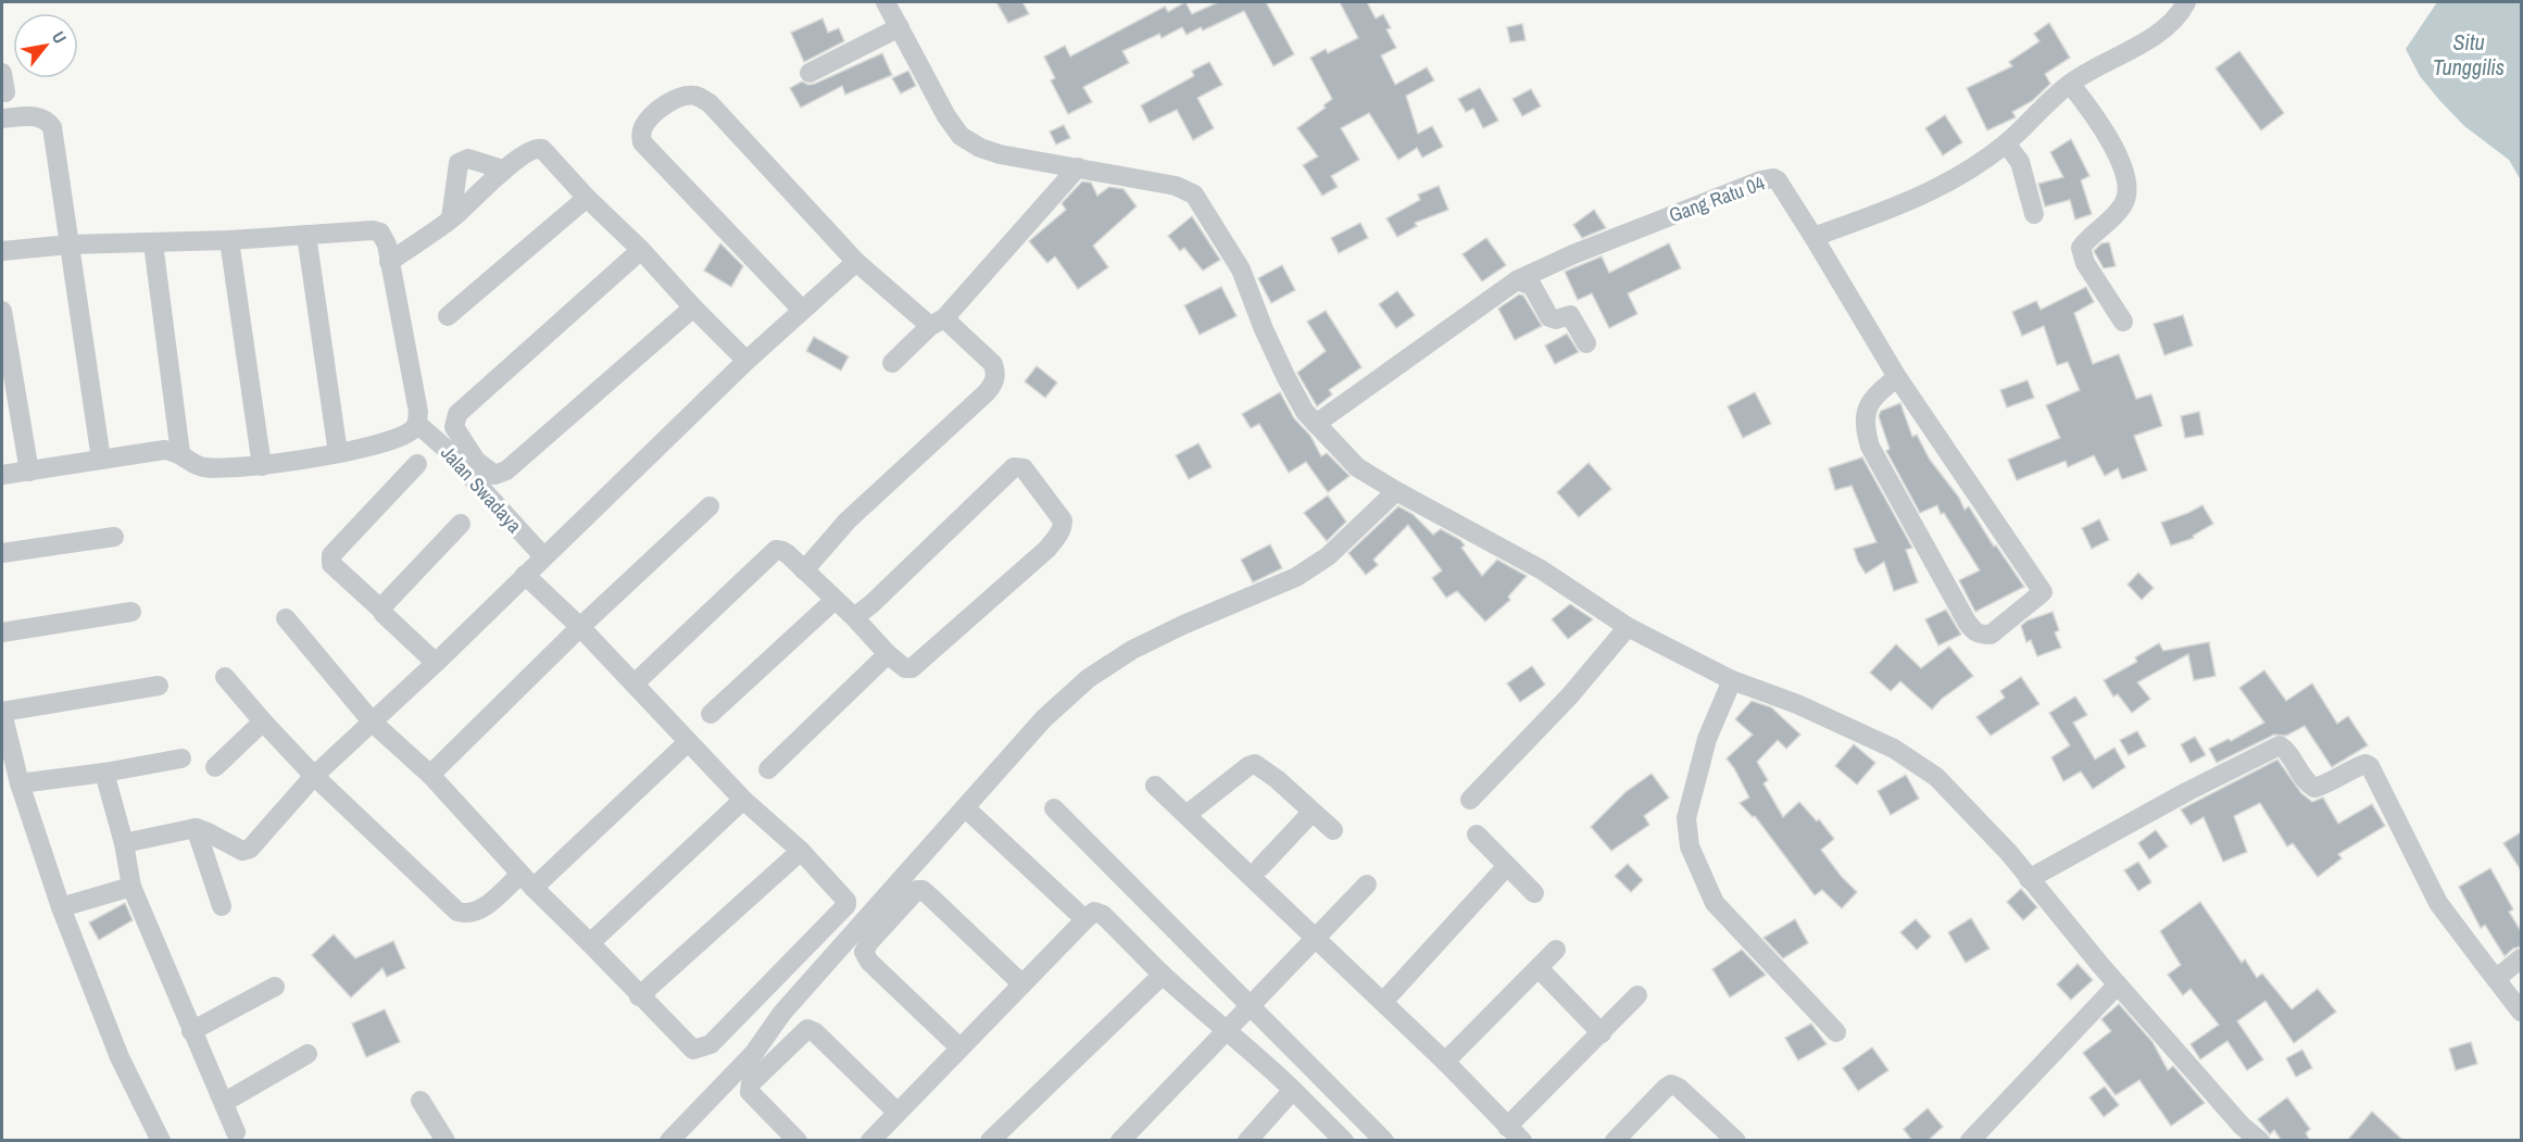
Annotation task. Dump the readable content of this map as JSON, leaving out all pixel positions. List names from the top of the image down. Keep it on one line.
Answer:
{"streets":{"street":["Gang Ratu 04","Jalan Swadaya"]},"water":["Situ Tunggilis"],"north":"top right"}
